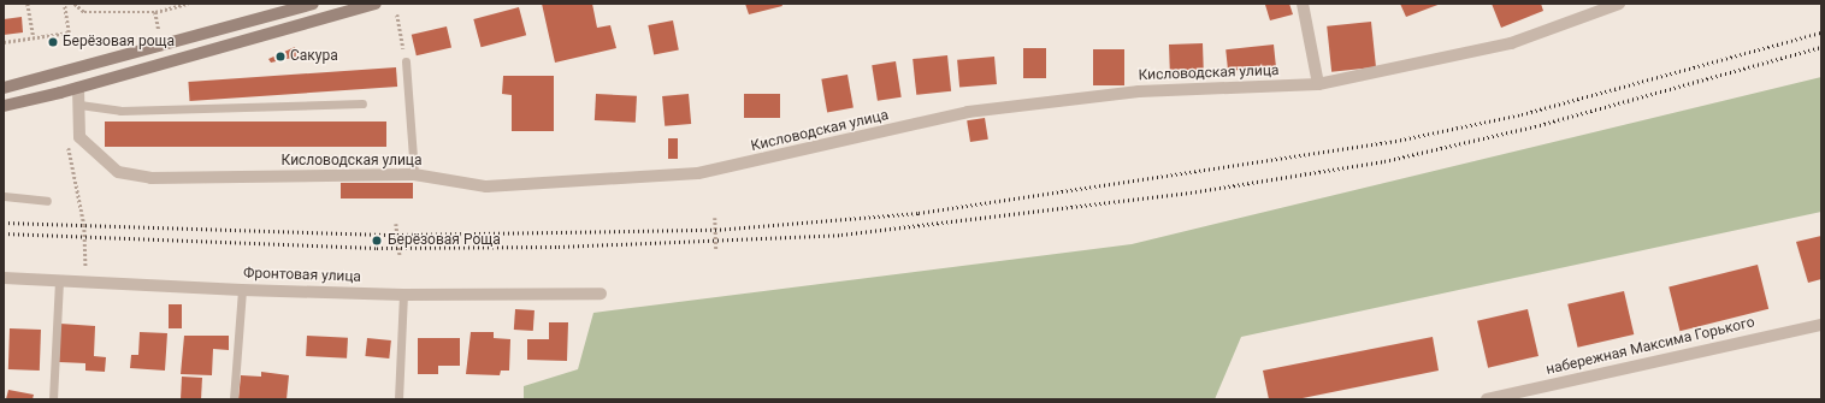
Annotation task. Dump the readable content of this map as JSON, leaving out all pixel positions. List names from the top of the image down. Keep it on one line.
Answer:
{"streets":{"street":["Кисловодская улица","Фронтовая улица","набережная Максима Горького"]},"places":["Берёзовая роща","Сакура","Берёзовая Роща"]}
